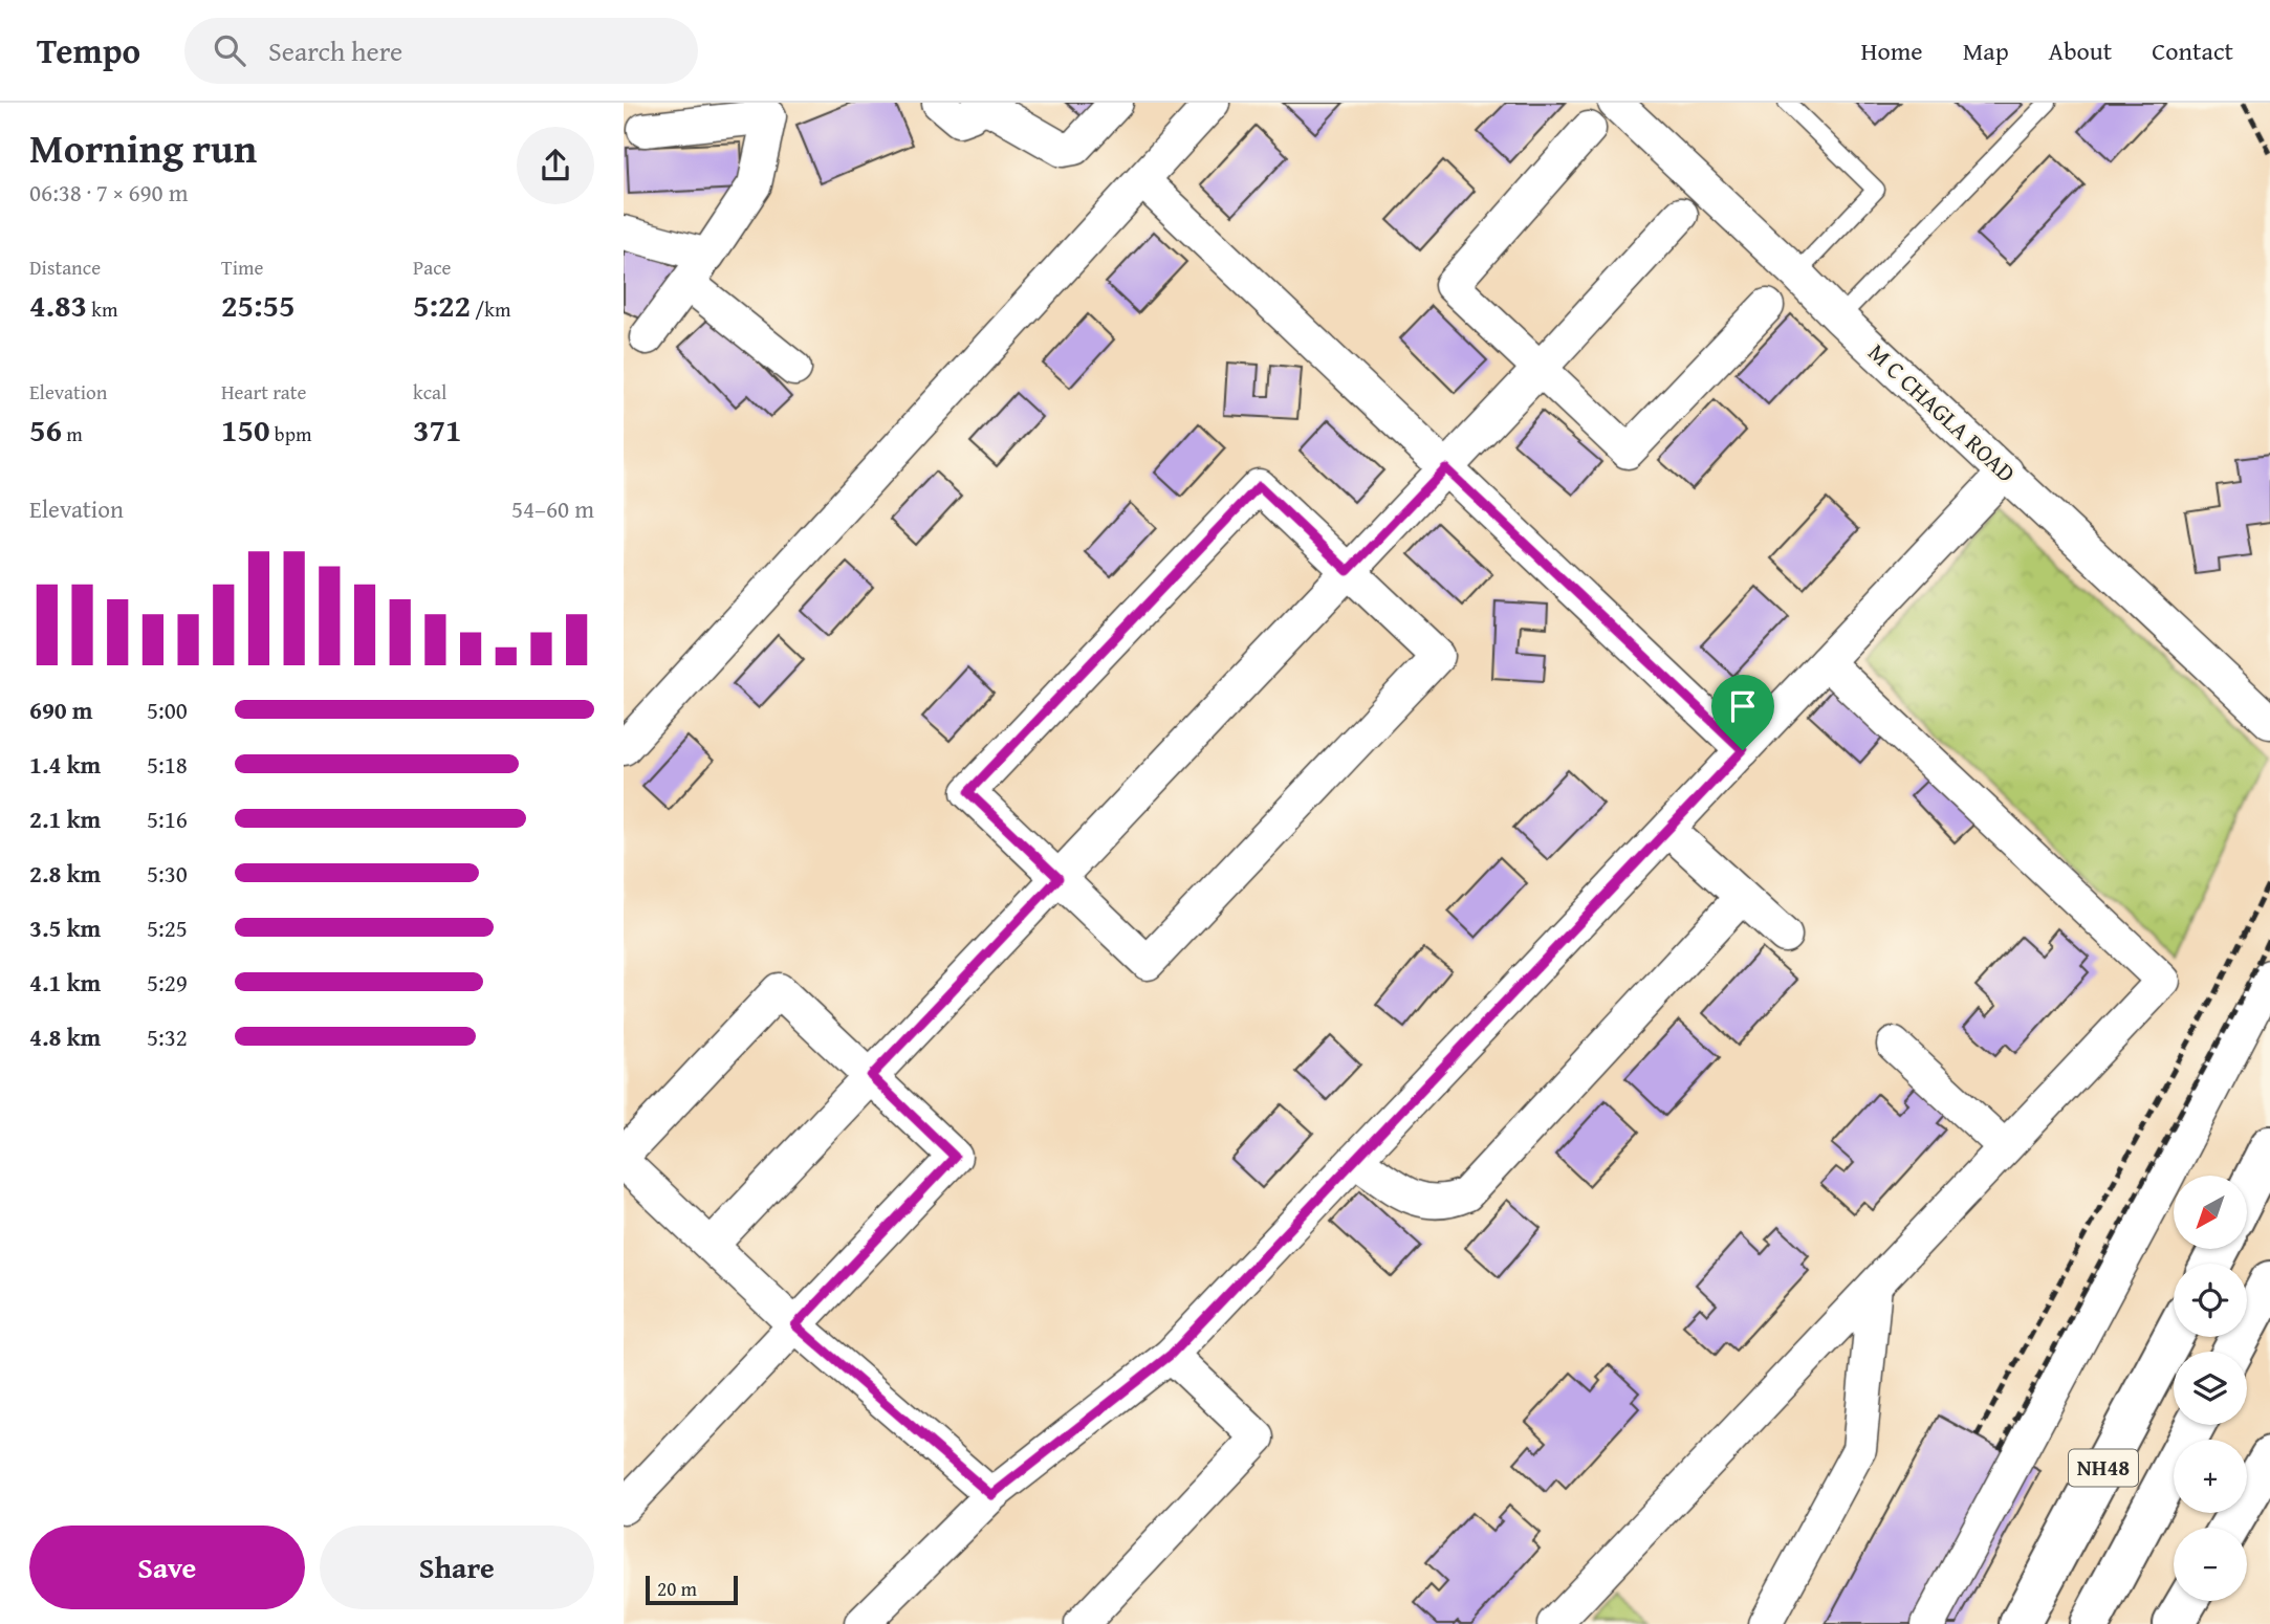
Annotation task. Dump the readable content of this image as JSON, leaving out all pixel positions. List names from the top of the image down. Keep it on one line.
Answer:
{"streets":{"main road":["NH48"],"street":["M C CHAGLA ROAD"]},"scale_bar":"20 m","north":"bottom left","page":{"header":"Tempo","search":"Search here","nav":["Home","Map","About","Contact"],"heading":["Morning run","06:38 · 7 × 690 m"],"stats":[["Distance","4.83 km"],["Time","25:55"],["Pace","5:22 /km"],["Elevation","56 m"],["Heart rate","150 bpm"],["kcal","371"]],"chart":["Elevation","54–60 m"],"list":[{"name":"690 m","note":"5:00"},{"name":"1.4 km","note":"5:18"},{"name":"2.1 km","note":"5:16"},{"name":"2.8 km","note":"5:30"},{"name":"3.5 km","note":"5:25"},{"name":"4.1 km","note":"5:29"},{"name":"4.8 km","note":"5:32"}],"map_buttons":["+","−"],"buttons":["Save","Share"],"scale":"20 m"}}
